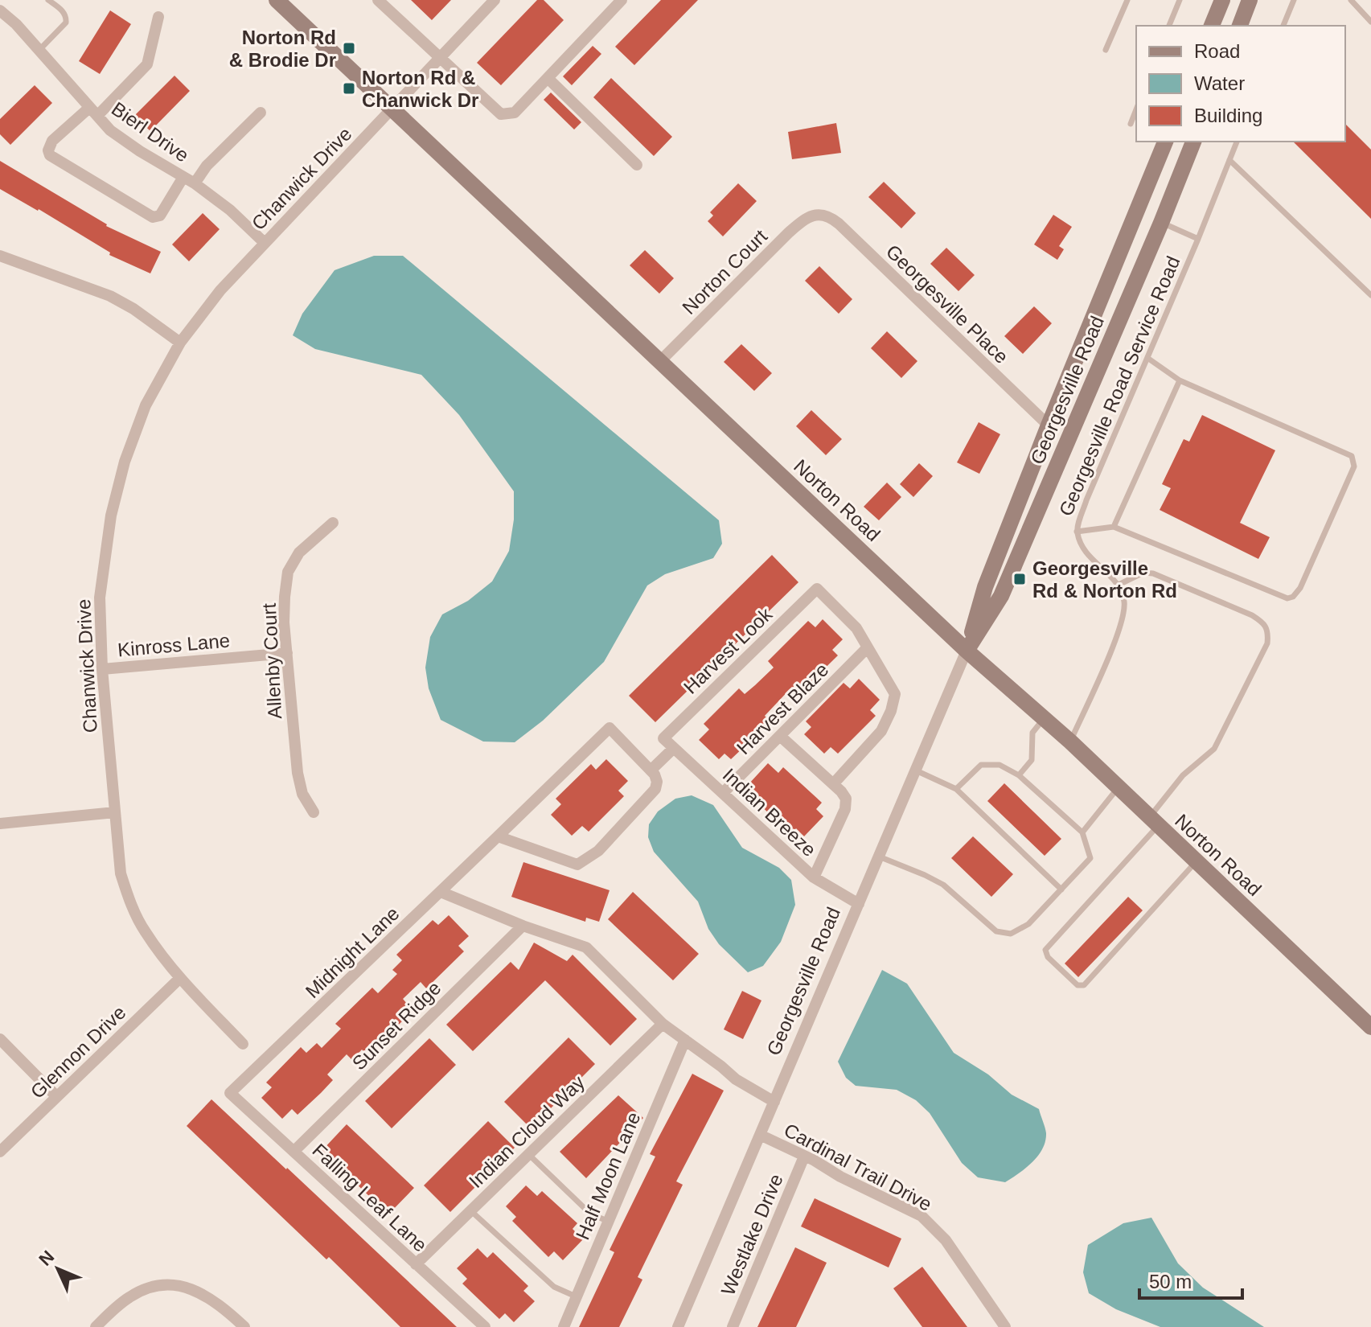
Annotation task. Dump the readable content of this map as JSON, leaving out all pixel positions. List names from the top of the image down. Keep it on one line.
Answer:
{"streets":{"main road":["Georgesville Road","Norton Road"],"street":["Bierl Drive","Chanwick Drive","Norton Court","Georgesville Place","Kinross Lane","Harvest Look","Allenby Court","Harvest Blaze","Indian Breeze","Midnight Lane","Sunset Ridge","Glennon Drive","Indian Cloud Way","Cardinal Trail Drive","Half Moon Lane","Falling Leaf Lane","Westlake Drive"],"lane":["Georgesville Road Service Road"]},"crossings":[["Bierl Drive","Chanwick Drive"],["Chanwick Drive","Norton Road"],["Chanwick Drive","Kinross Lane"],["Chanwick Drive","Glennon Drive"],["Norton Court","Georgesville Place"],["Norton Court","Norton Road"],["Georgesville Place","Georgesville Road"],["Georgesville Road","Norton Road"],["Georgesville Road","Indian Breeze"],["Georgesville Road","Cardinal Trail Drive"],["Kinross Lane","Allenby Court"],["Harvest Look","Harvest Blaze"],["Harvest Look","Indian Breeze"],["Harvest Blaze","Indian Breeze"],["Midnight Lane","Falling Leaf Lane"],["Sunset Ridge","Falling Leaf Lane"],["Indian Cloud Way","Falling Leaf Lane"],["Cardinal Trail Drive","Westlake Drive"]],"places":{"transit":["Norton Rd & Brodie Dr","Norton Rd & Chanwick Dr","Georgesville Rd & Norton Rd"]},"legend":["Road","Water","Building"],"scale_bar":"50 m","north":"top left"}
